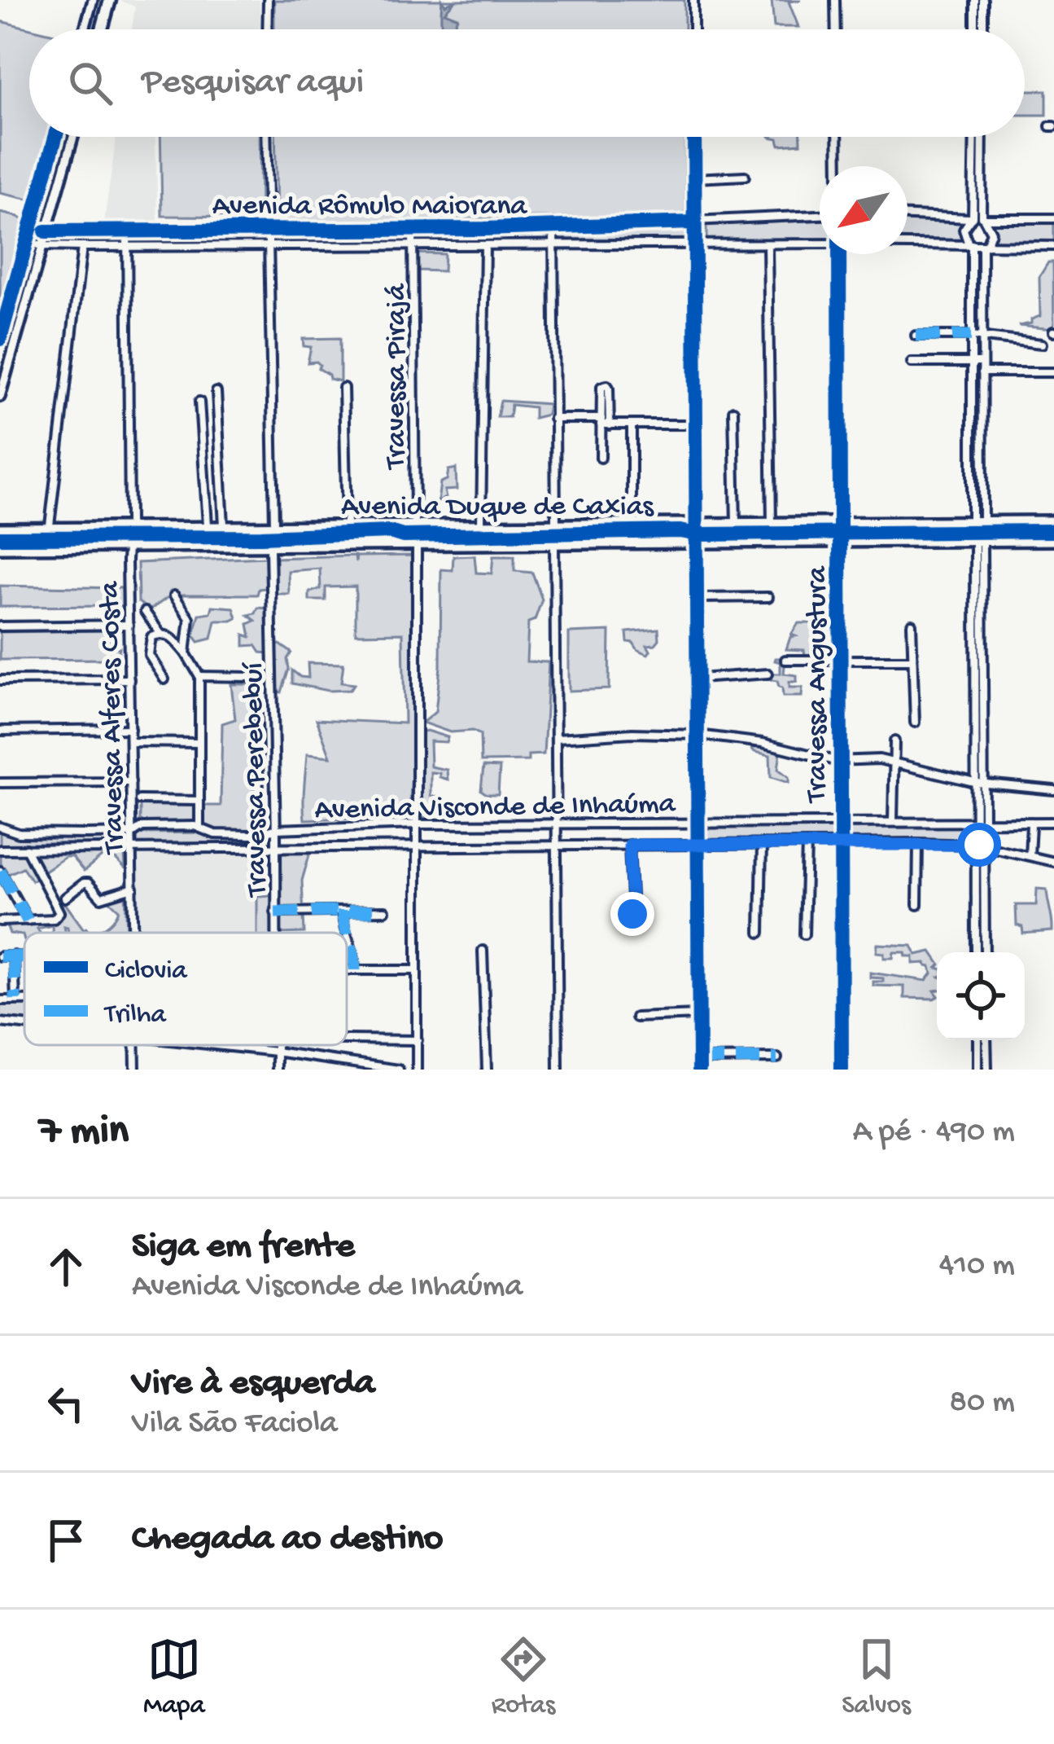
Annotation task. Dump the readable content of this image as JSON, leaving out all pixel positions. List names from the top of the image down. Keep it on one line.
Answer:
{"streets":{"main road":["Avenida Duque de Caxias"],"street":["Avenida Rômulo Maiorana","Travessa Pirajá","Travessa Angustura","Travessa Alferes Costa","Travessa Perebebuí","Avenida Visconde de Inhaúma"]},"crossings":[["Avenida Rômulo Maiorana","Travessa Pirajá"],["Avenida Rômulo Maiorana","Travessa Alferes Costa"],["Travessa Pirajá","Avenida Duque de Caxias"],["Avenida Duque de Caxias","Travessa Angustura"],["Avenida Duque de Caxias","Travessa Alferes Costa"],["Avenida Duque de Caxias","Travessa Perebebuí"],["Travessa Angustura","Avenida Visconde de Inhaúma"],["Travessa Alferes Costa","Avenida Visconde de Inhaúma"],["Travessa Perebebuí","Avenida Visconde de Inhaúma"]],"legend":["Ciclovia","Trilha"],"north":"bottom left","page":{"search":"Pesquisar aqui","heading":["7 min","A pé · 490 m"],"list":[["Siga em frente","Avenida Visconde de Inhaúma","410 m"],["Vire à esquerda","Vila São Faciola","80 m"],"Chegada ao destino"],"nav":["Mapa","Rotas","Salvos"]}}
